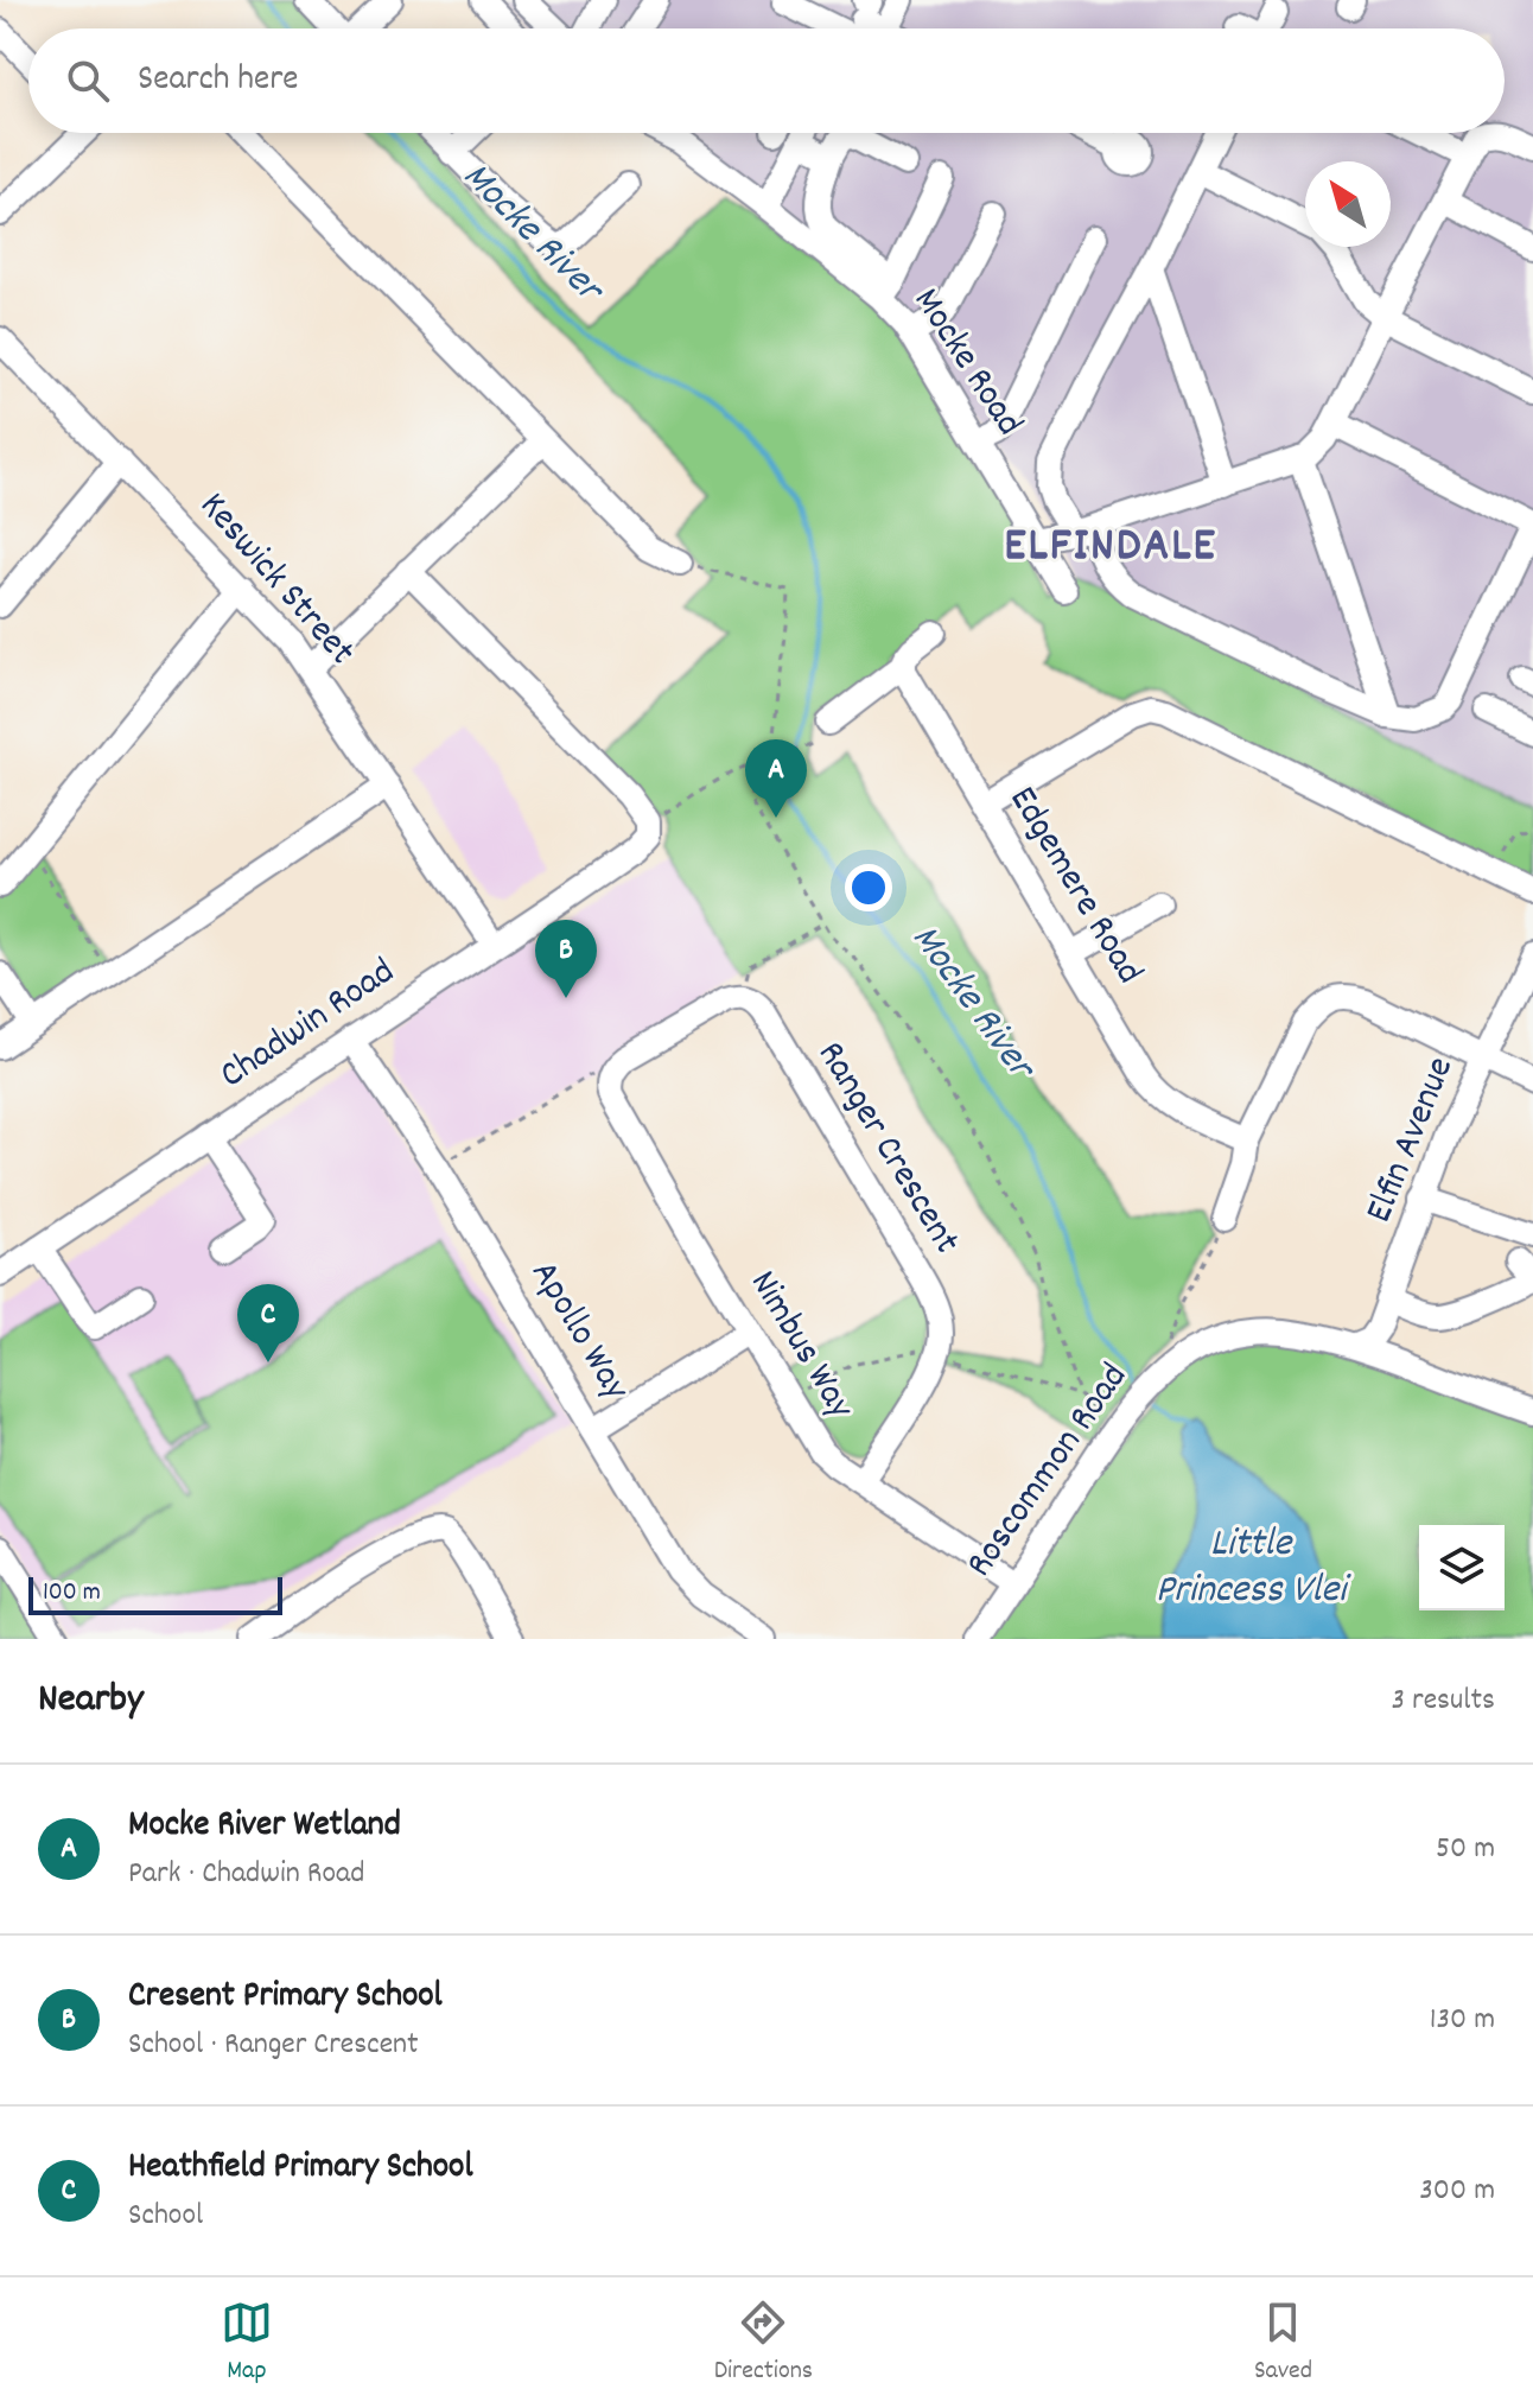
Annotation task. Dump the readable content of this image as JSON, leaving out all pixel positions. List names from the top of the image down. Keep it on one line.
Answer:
{"streets":{"street":["Mocke Road","Keswick Street","Edgemere Road","Chadwin Road","Elfin Avenue","Ranger Crescent","Apollo Way","Nimbus Way","Roscommon Road"]},"crossings":[["Keswick Street","Chadwin Road"],["Chadwin Road","Apollo Way"],["Elfin Avenue","Roscommon Road"],["Nimbus Way","Roscommon Road"]],"districts":["ELFINDALE"],"water":["Mocke River","Little Princess Vlei"],"scale_bar":"100 m","north":"top left","page":{"search":"Search here","pins":["A","B","C"],"scale":"100 m","heading":["Nearby","3 results"],"list":[{"mark":"A","name":"Mocke River Wetland","note":"Park · Chadwin Road","value":"50 m"},{"mark":"B","name":"Cresent Primary School","note":"School · Ranger Crescent","value":"130 m"},{"mark":"C","name":"Heathfield Primary School","note":"School","value":"300 m"}],"nav":["Map","Directions","Saved"]}}
